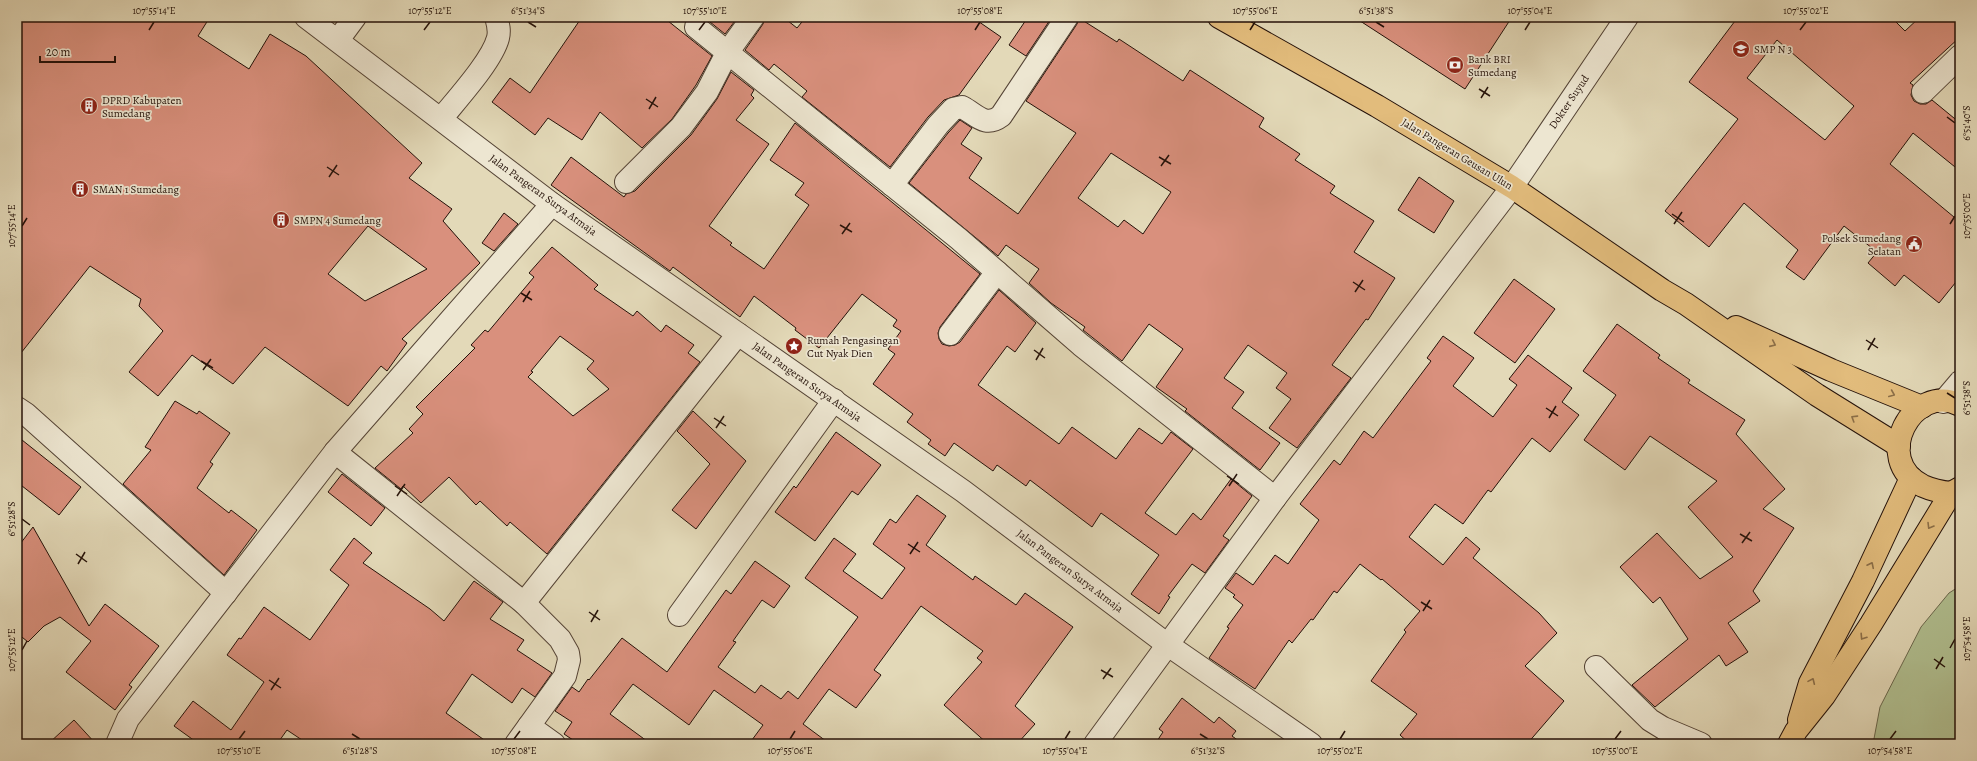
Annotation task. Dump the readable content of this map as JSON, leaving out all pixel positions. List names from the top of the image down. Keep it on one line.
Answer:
{"streets":{"main road":["Jalan Pangeran Geusan Ulun"],"street":["Dokter Suyud","Jalan Pangeran Surya Atmaja"]},"crossings":[["Dokter Suyud","Jalan Pangeran Geusan Ulun"],["Dokter Suyud","Jalan Pangeran Surya Atmaja"]],"places":{"school or university":["SMP N 3"],"bank":["Bank BRI Sumedang"],"building":["DPRD Kabupaten Sumedang","SMAN 1 Sumedang","SMPN 4 Sumedang"],"public building":["Polsek Sumedang Selatan"],"place":["Rumah Pengasingan Cut Nyak Dien"]},"scale_bar":"20 m","coordinates":["107°55'14\"E","107°55'12\"E","6°51'34\"S","107°55'10\"E","107°55'08\"E","107°55'06\"E","6°51'38\"S","107°55'04\"E","107°55'02\"E","6°51'40\"S","107°55'00\"E","6°51'28\"S","107°54'58\"E","6°51'32\"S"]}
